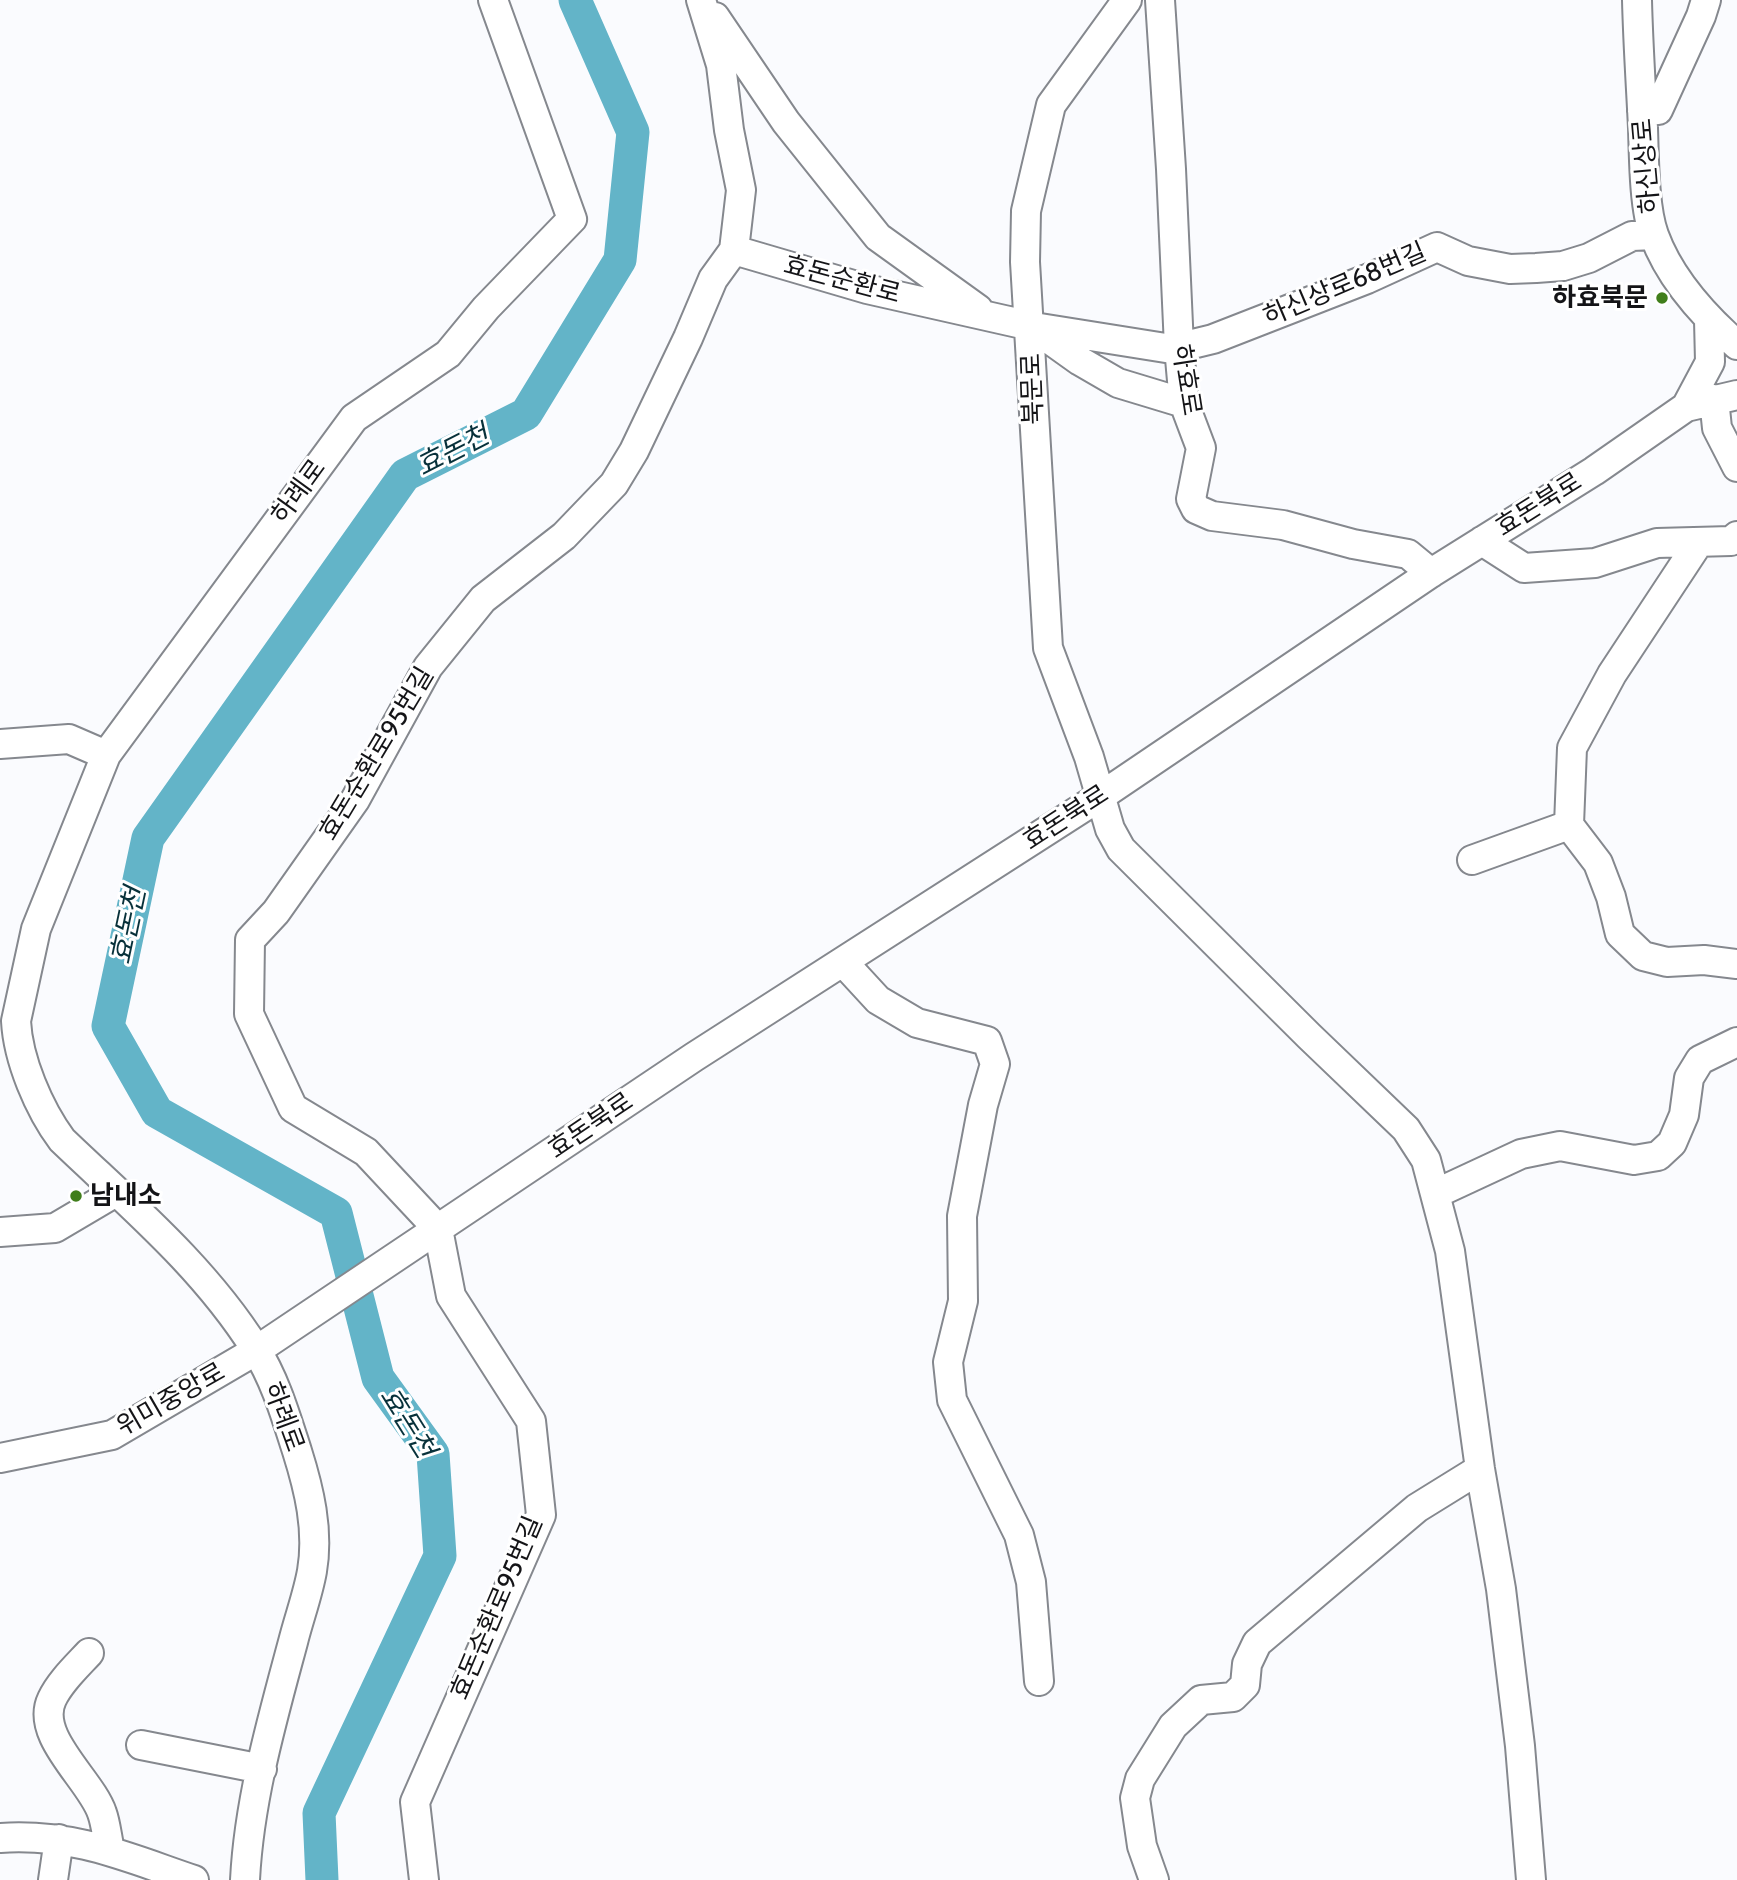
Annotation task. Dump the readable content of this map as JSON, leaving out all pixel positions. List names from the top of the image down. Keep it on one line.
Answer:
{"streets":{"street":["하신상로","효돈순환로","하신상로68번길","하효로","북문로","하례로","효돈북로","효돈순환로95번길","위미중앙로"]},"crossings":[["하신상로","하신상로68번길"],["효돈순환로","하신상로68번길"],["효돈순환로","하효로"],["효돈순환로","북문로"],["효돈순환로","효돈순환로95번길"],["하신상로68번길","하효로"],["하신상로68번길","북문로"],["하효로","효돈북로"],["북문로","효돈북로"],["하례로","효돈북로"],["하례로","위미중앙로"],["효돈북로","효돈순환로95번길"],["효돈북로","위미중앙로"]],"water":["효돈천"],"places":["하효북문","남내소"]}
